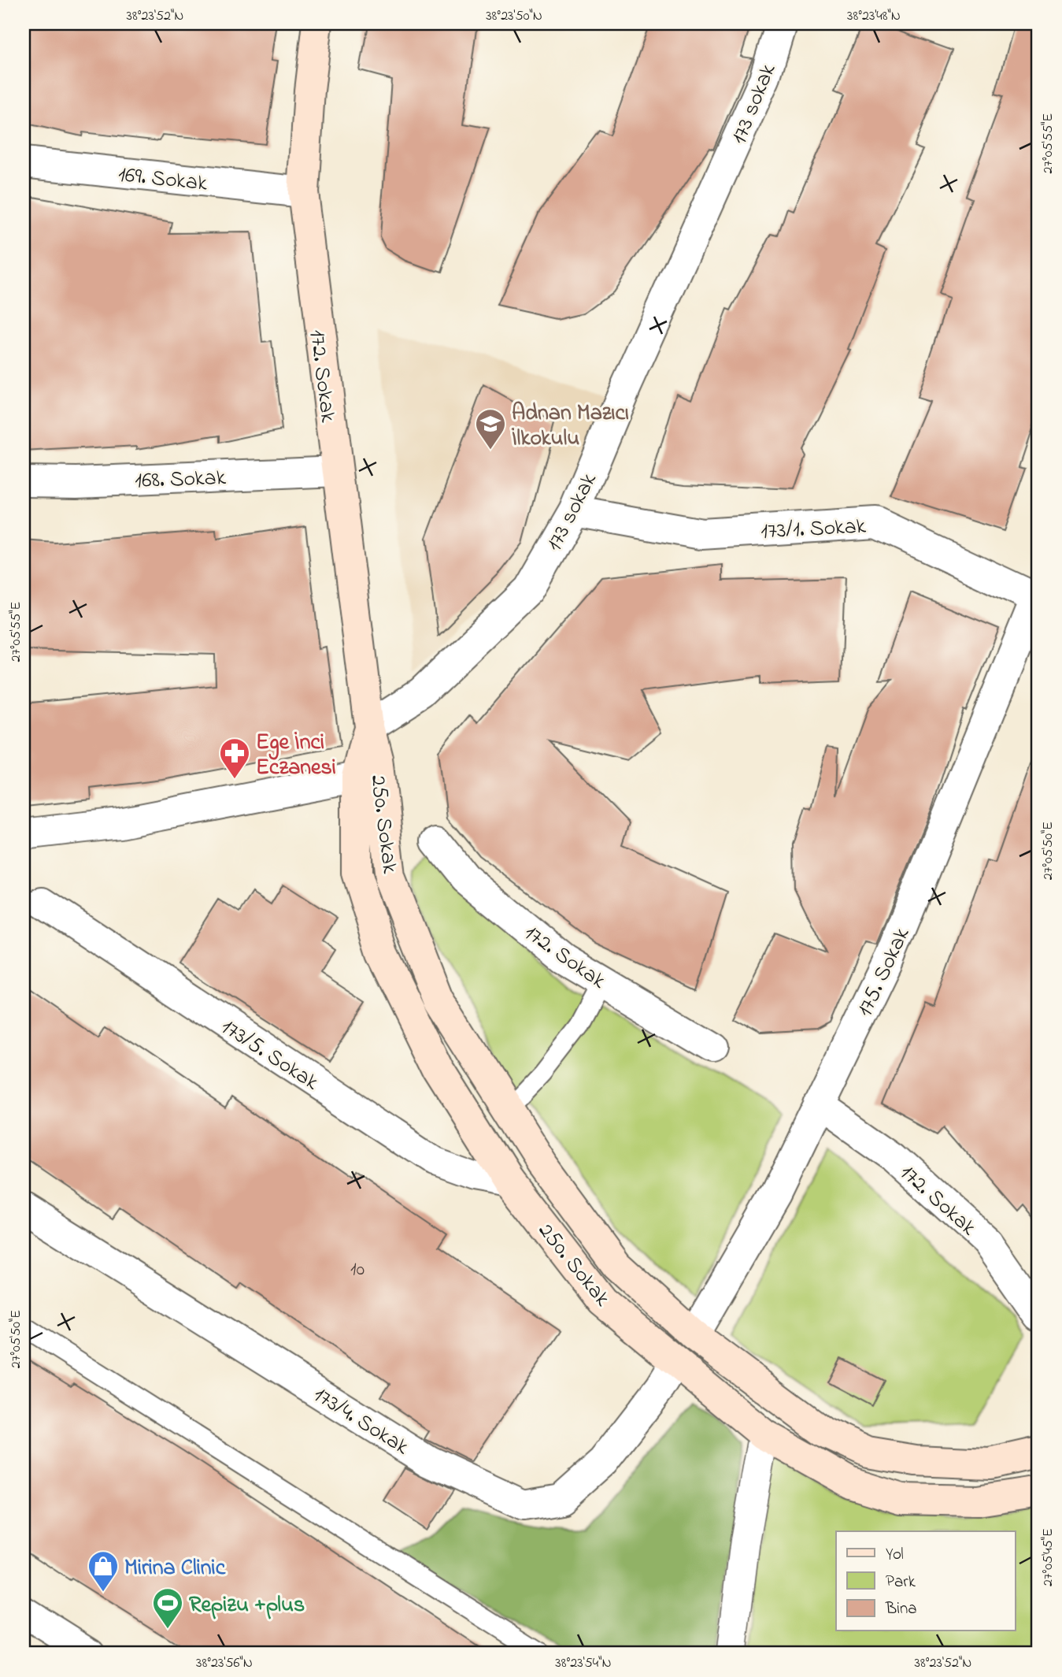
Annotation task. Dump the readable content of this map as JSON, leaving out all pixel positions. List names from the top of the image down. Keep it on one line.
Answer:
{"streets":{"main road":["172. Sokak","250. Sokak"],"street":["173 sokak","169. Sokak","168. Sokak","173/1. Sokak","175. Sokak","173/5. Sokak","173/4. Sokak"]},"crossings":[["173 sokak","172. Sokak"],["173 sokak","173/1. Sokak"],["173 sokak","250. Sokak"],["169. Sokak","172. Sokak"],["172. Sokak","168. Sokak"],["172. Sokak","250. Sokak"],["172. Sokak","175. Sokak"],["173/1. Sokak","175. Sokak"],["250. Sokak","175. Sokak"],["250. Sokak","173/5. Sokak"],["250. Sokak","173/4. Sokak"]],"places":{"school or university":["Adnan Mazıcı İlkokulu"],"pharmacy":["Ege İnci Eczanesi"],"shop":["Mirina Clinic"],"sports":["Repizu +plus"]},"house_numbers":["10"],"legend":["Yol","Park","Bina"],"coordinates":["38°23'52\"N","38°23'50\"N","38°23'48\"N","27°05'55\"E","27°05'50\"E","27°05'45\"E","38°23'56\"N","38°23'54\"N"]}
